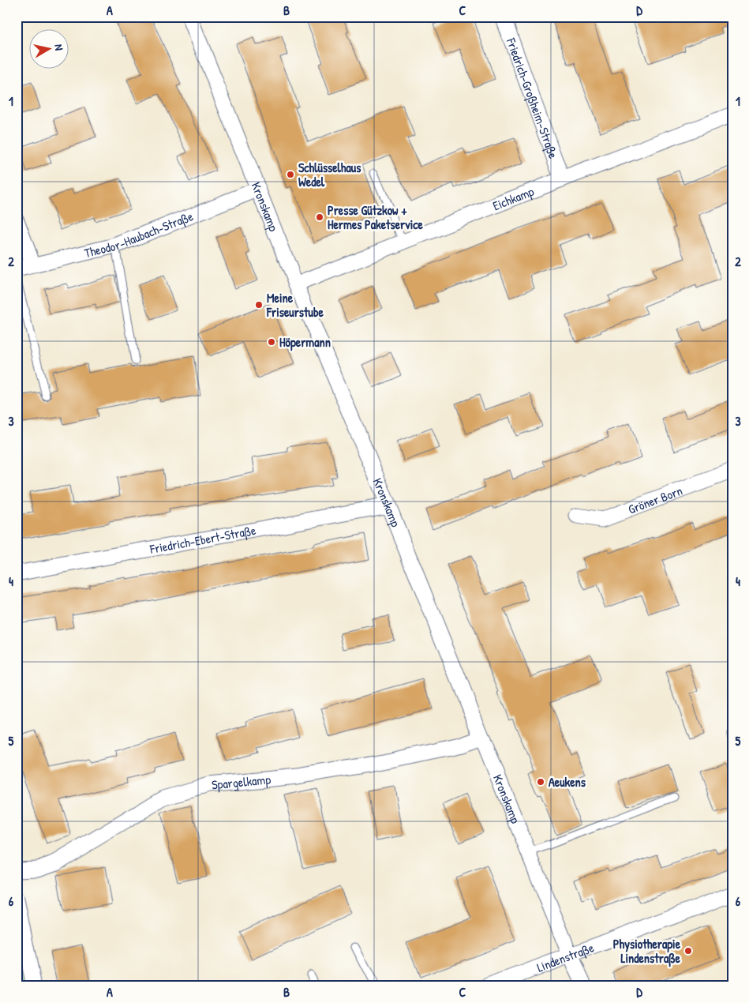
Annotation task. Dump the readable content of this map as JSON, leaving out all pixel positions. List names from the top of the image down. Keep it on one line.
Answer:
{"streets":{"street":["Friedrich-Großheim-Straße","Eichkamp","Kronskamp","Theodor-Haubach-Straße","Gröner Born","Friedrich-Ebert-Straße","Spargelkamp","Lindenstraße"]},"crossings":[["Friedrich-Großheim-Straße","Eichkamp"],["Eichkamp","Kronskamp"],["Kronskamp","Theodor-Haubach-Straße"],["Kronskamp","Friedrich-Ebert-Straße"],["Kronskamp","Spargelkamp"],["Kronskamp","Lindenstraße"]],"places":["Schlüsselhaus Wedel","Presse Gützkow + Hermes Paketservice","Meine Friseurstube","Höpermann","Aeukens","Physiotherapie Lindenstraße"],"north":"right","grid":{"columns":["A","B","C","D"],"rows":["1","2","3","4","5","6"]}}
